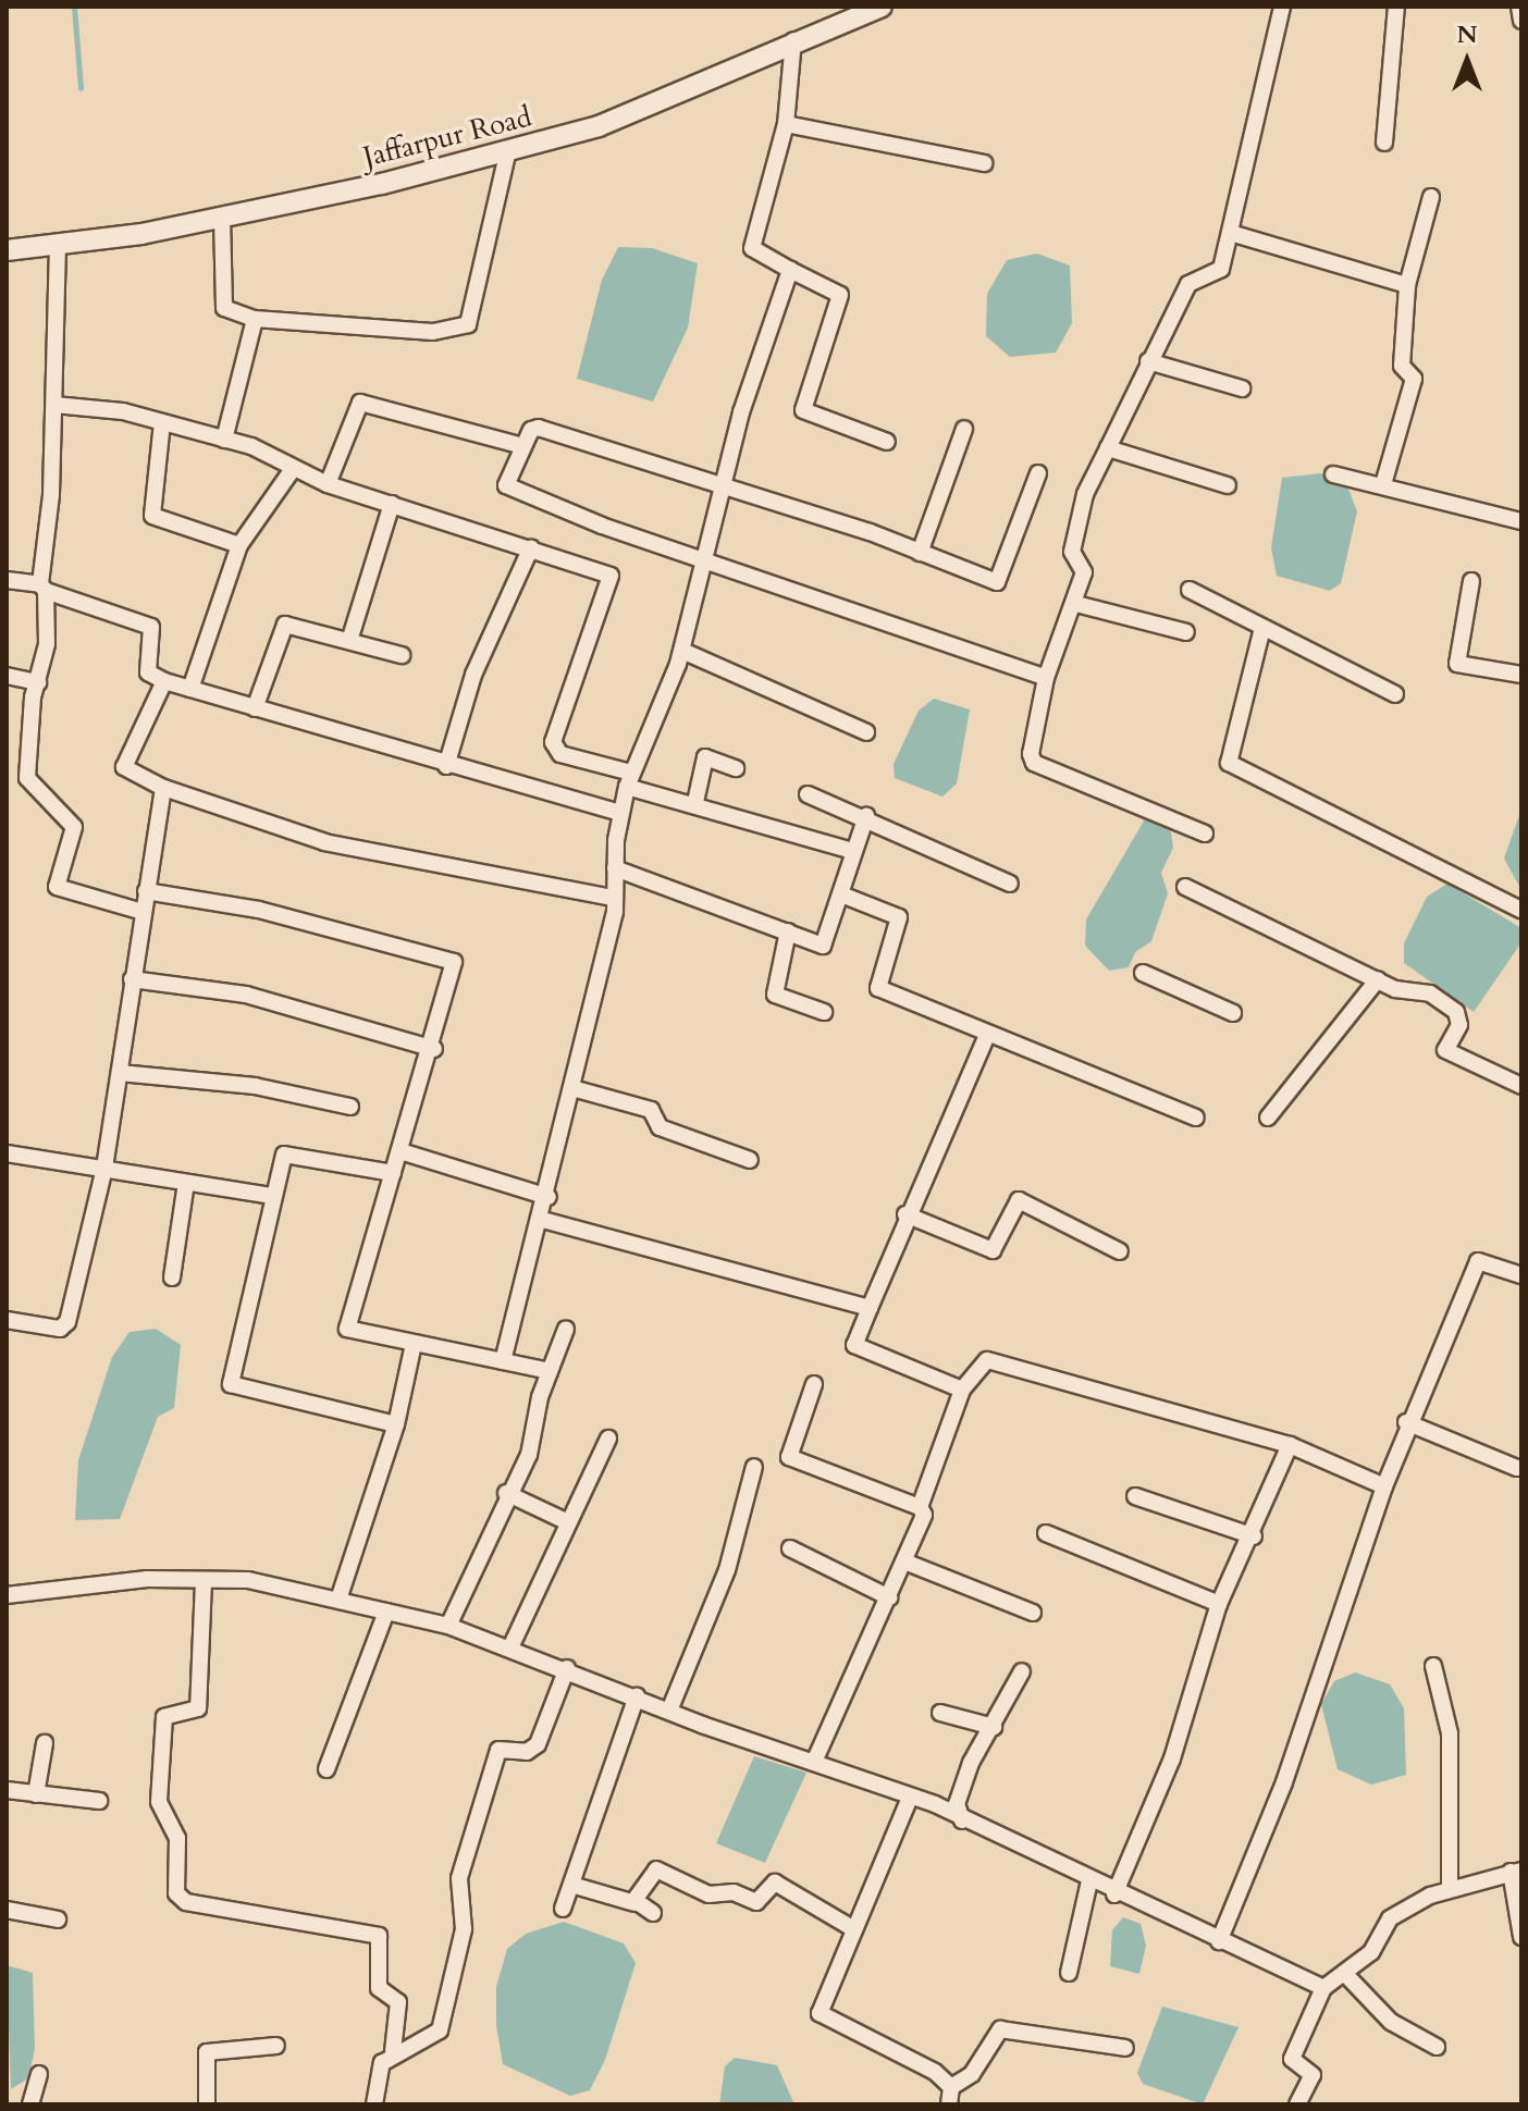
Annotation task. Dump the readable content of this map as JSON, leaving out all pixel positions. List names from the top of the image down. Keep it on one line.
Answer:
{"streets":{"street":["Jaffarpur Road"]},"north":"top"}
